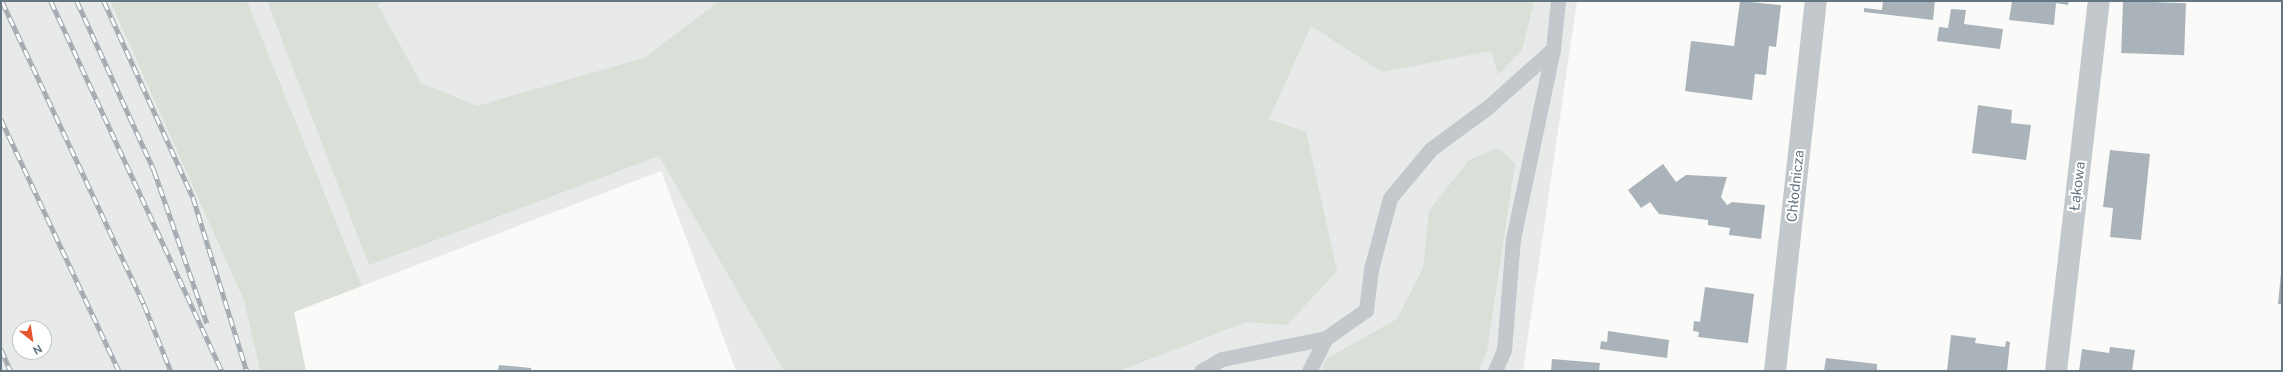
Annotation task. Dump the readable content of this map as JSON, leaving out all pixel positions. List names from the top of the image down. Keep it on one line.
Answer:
{"streets":{"street":["Chłodnicza","Łąkowa"]},"north":"bottom right"}
